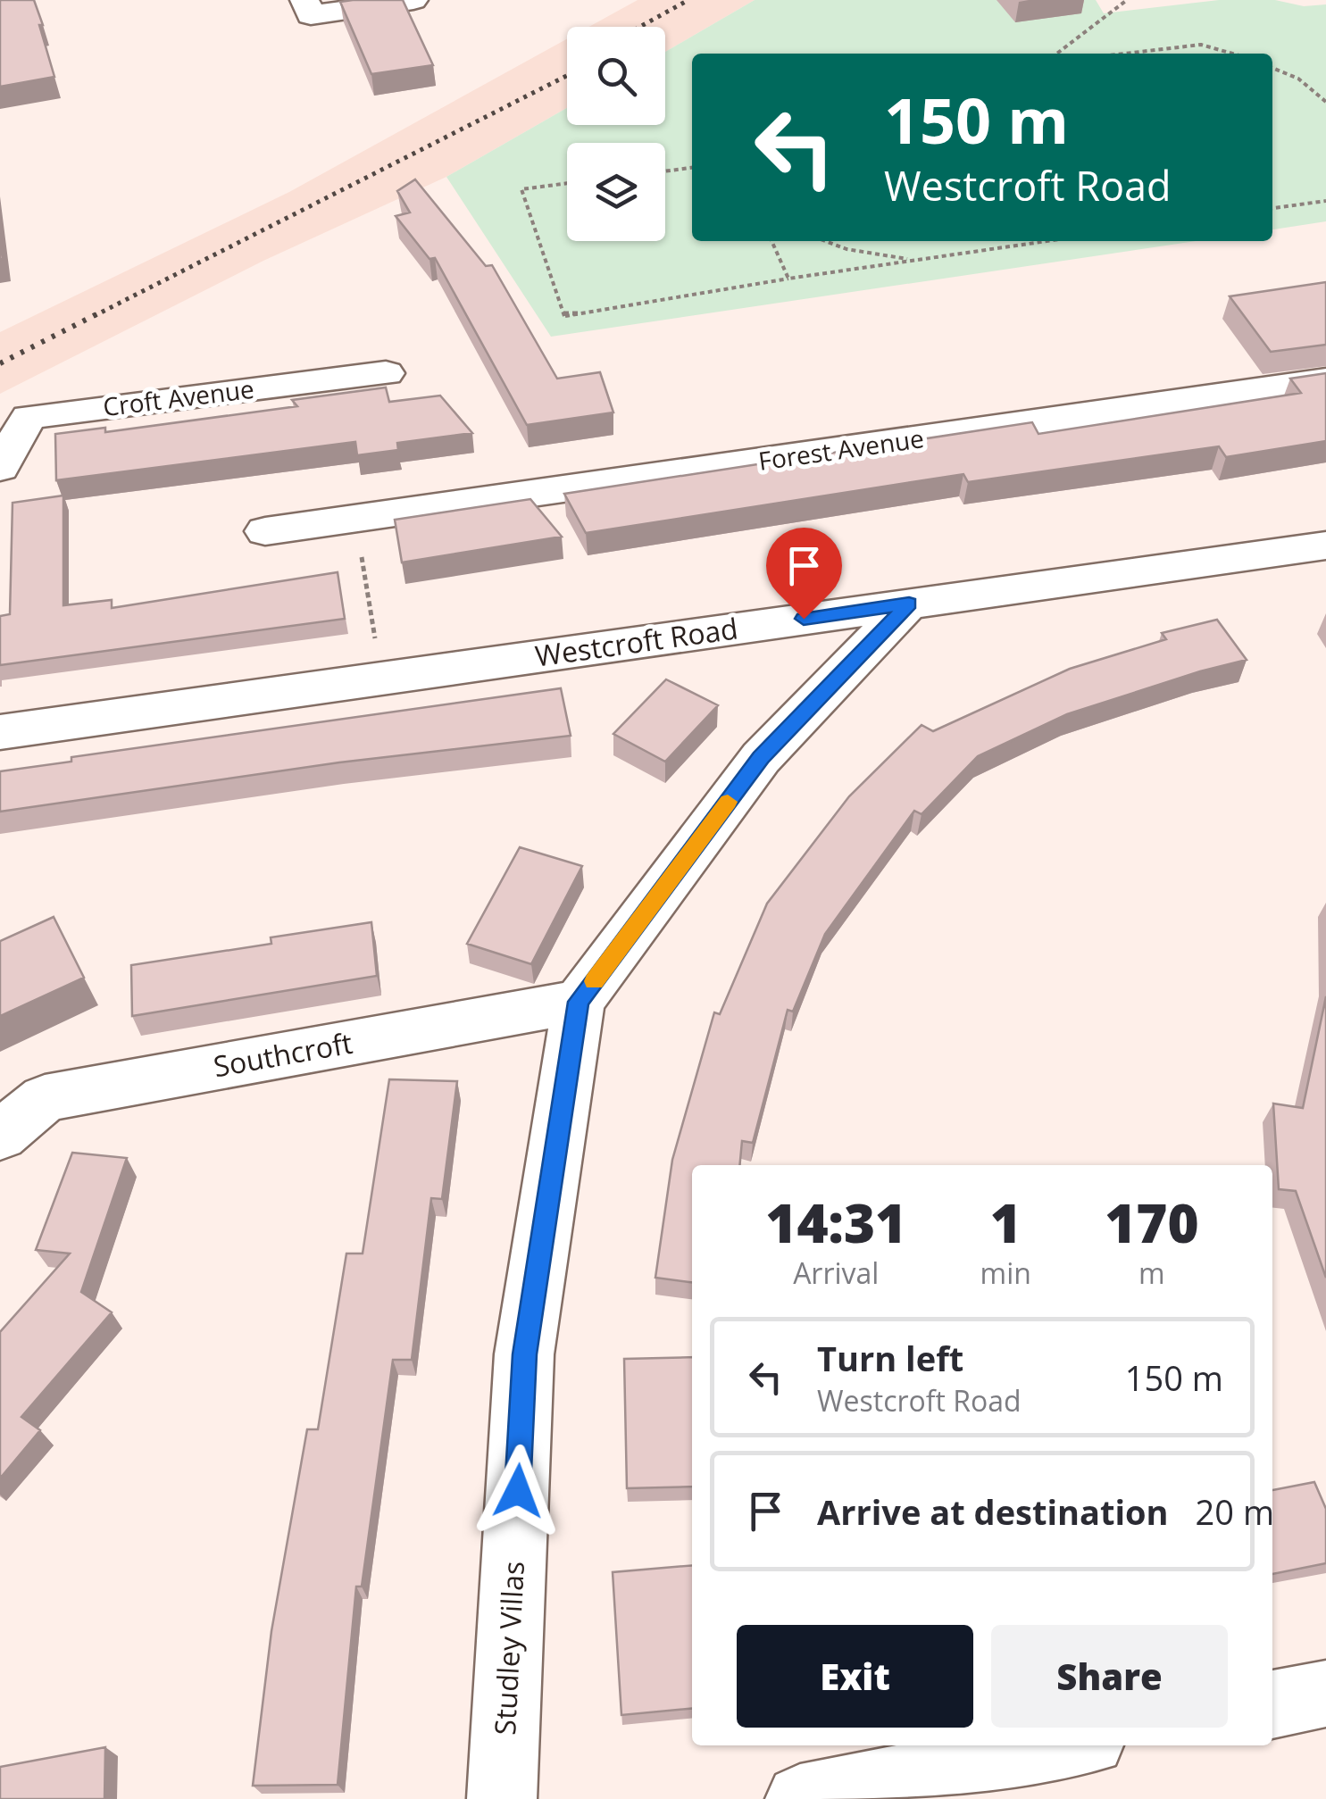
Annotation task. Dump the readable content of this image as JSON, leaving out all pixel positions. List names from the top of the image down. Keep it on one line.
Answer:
{"streets":{"street":["Croft Avenue","Forest Avenue","Westcroft Road","Southcroft","Studley Villas"]},"crossings":[["Westcroft Road","Studley Villas"],["Southcroft","Studley Villas"]],"page":{"turn":["150 m","Westcroft Road"],"eta":["14:31","Arrival","1","min","170","m"],"list":[{"name":"Turn left","note":"Westcroft Road","value":"150 m"},{"name":"Arrive at destination","value":"20 m"}],"buttons":["Exit","Share"]}}
